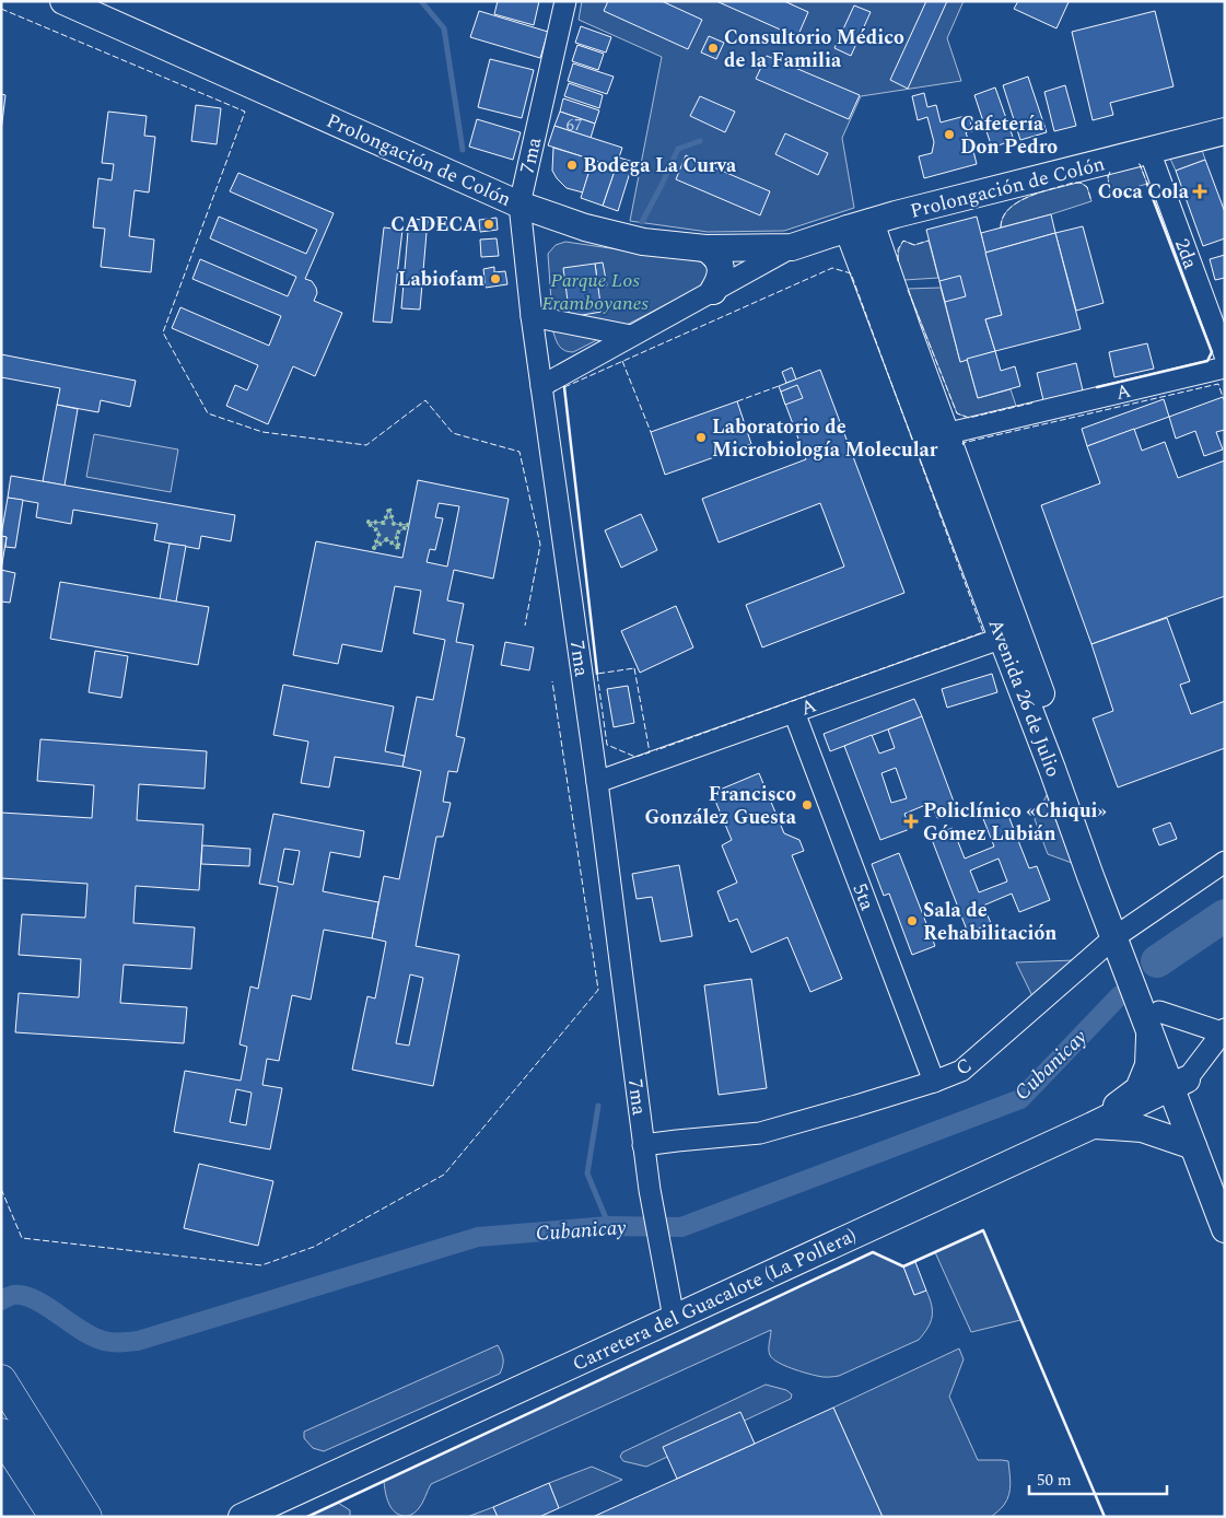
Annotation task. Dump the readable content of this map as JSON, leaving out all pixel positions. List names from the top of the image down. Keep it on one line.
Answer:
{"streets":{"main road":["Prolongación de Colón","Avenida 26 de Julio","Carretera del Guacalote (La Pollera)"],"street":["7ma","2da","A","5ta","C"]},"crossings":[["7ma","Prolongación de Colón"],["7ma","A"],["7ma","C"],["7ma","Carretera del Guacalote (La Pollera)"],["Prolongación de Colón","2da"],["Prolongación de Colón","Avenida 26 de Julio"],["A","Avenida 26 de Julio"],["A","5ta"],["Avenida 26 de Julio","C"],["Avenida 26 de Julio","Carretera del Guacalote (La Pollera)"],["5ta","C"]],"water":["Cubanicay"],"parks":["Parque Los Framboyanes"],"places":{"other":["Consultorio Médico de la Familia","Cafetería Don Pedro","Bodega La Curva","CADECA","Labiofam","Laboratorio de Microbiología Molecular","Francisco González Guesta","Sala de Rehabilitación"],"health":["Coca Cola","Policlínico «Chiqui» Gómez Lubián"]},"house_numbers":["67"],"scale_bar":"50 m"}
